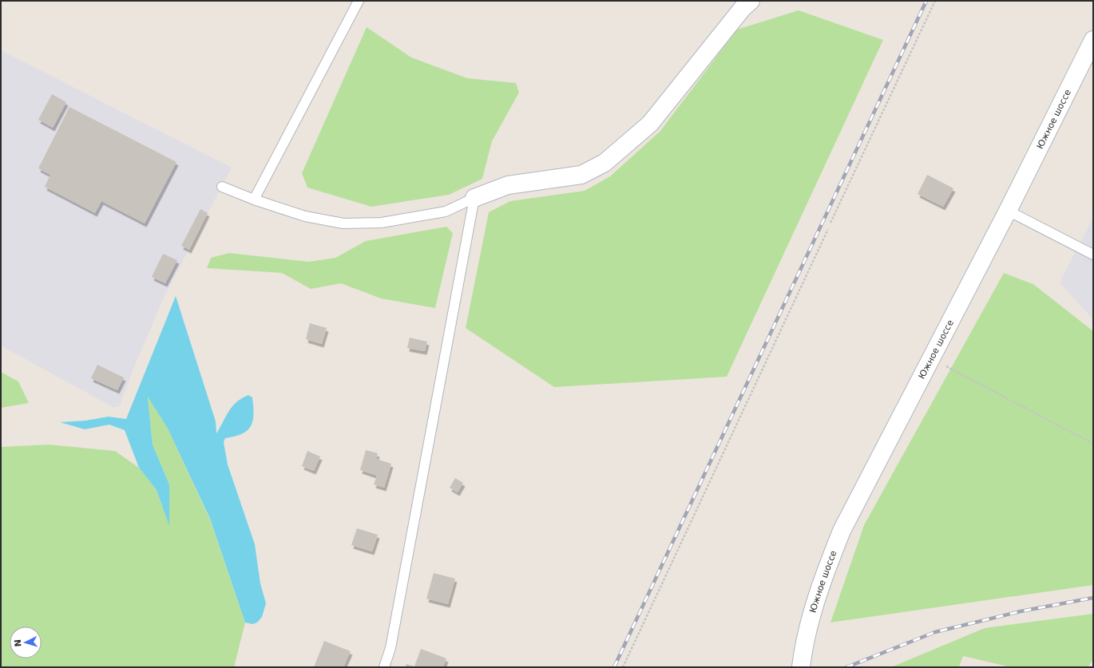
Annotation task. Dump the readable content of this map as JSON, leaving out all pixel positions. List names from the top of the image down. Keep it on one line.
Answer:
{"streets":{"street":["Южное шоссе"]},"north":"left"}
